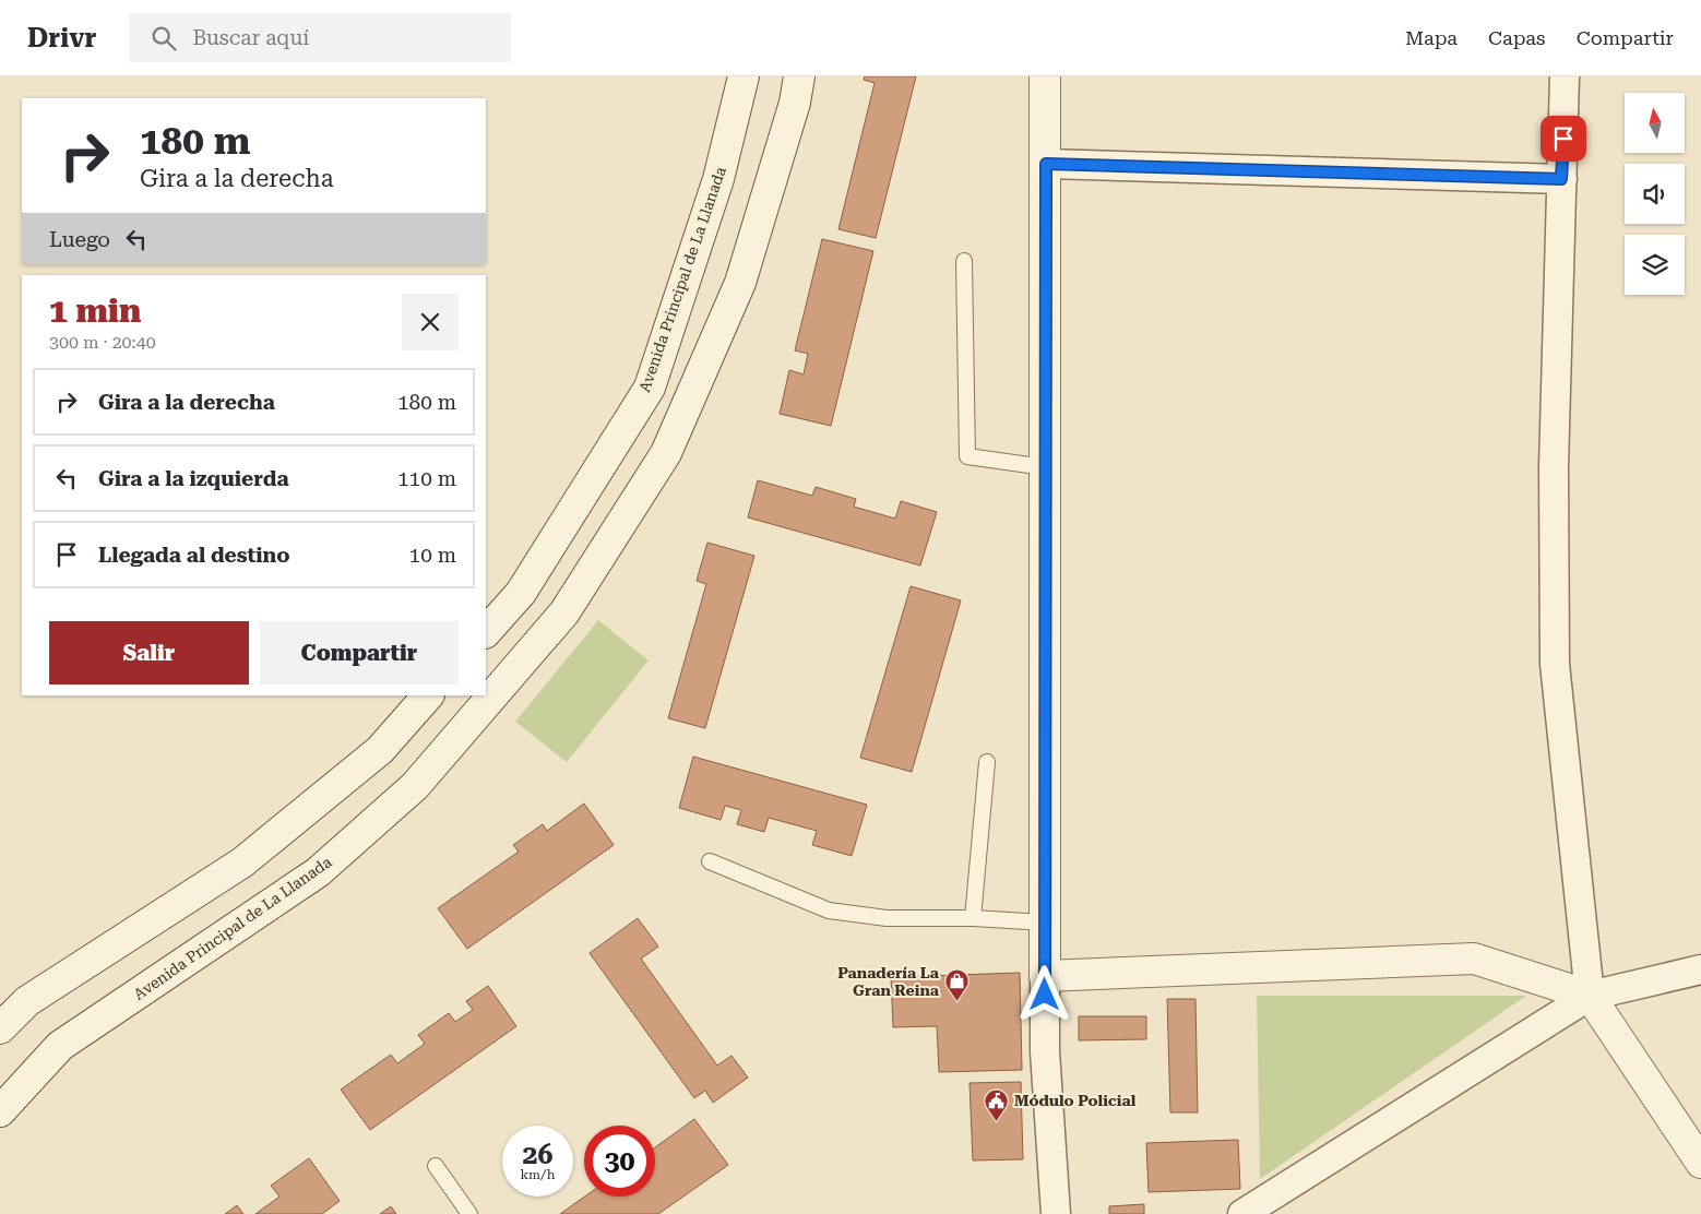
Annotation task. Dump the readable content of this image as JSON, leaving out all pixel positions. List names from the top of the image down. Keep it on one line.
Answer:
{"streets":{"main road":["Avenida Principal de La Llanada"]},"places":{"shop":["Panadería La Gran Reina"],"public building":["Módulo Policial"]},"north":"top","page":{"header":"Drivr","search":"Buscar aquí","nav":["Mapa","Capas","Compartir"],"turn":["180 m","Gira a la derecha"],"then":"Luego","heading":["1 min","300 m · 20:40"],"list":[{"name":"Gira a la derecha","value":"180 m"},{"name":"Gira a la izquierda","value":"110 m"},{"name":"Llegada al destino","value":"10 m"}],"buttons":["Salir","Compartir"],"speed":"26 km/h","limit":"30"}}
